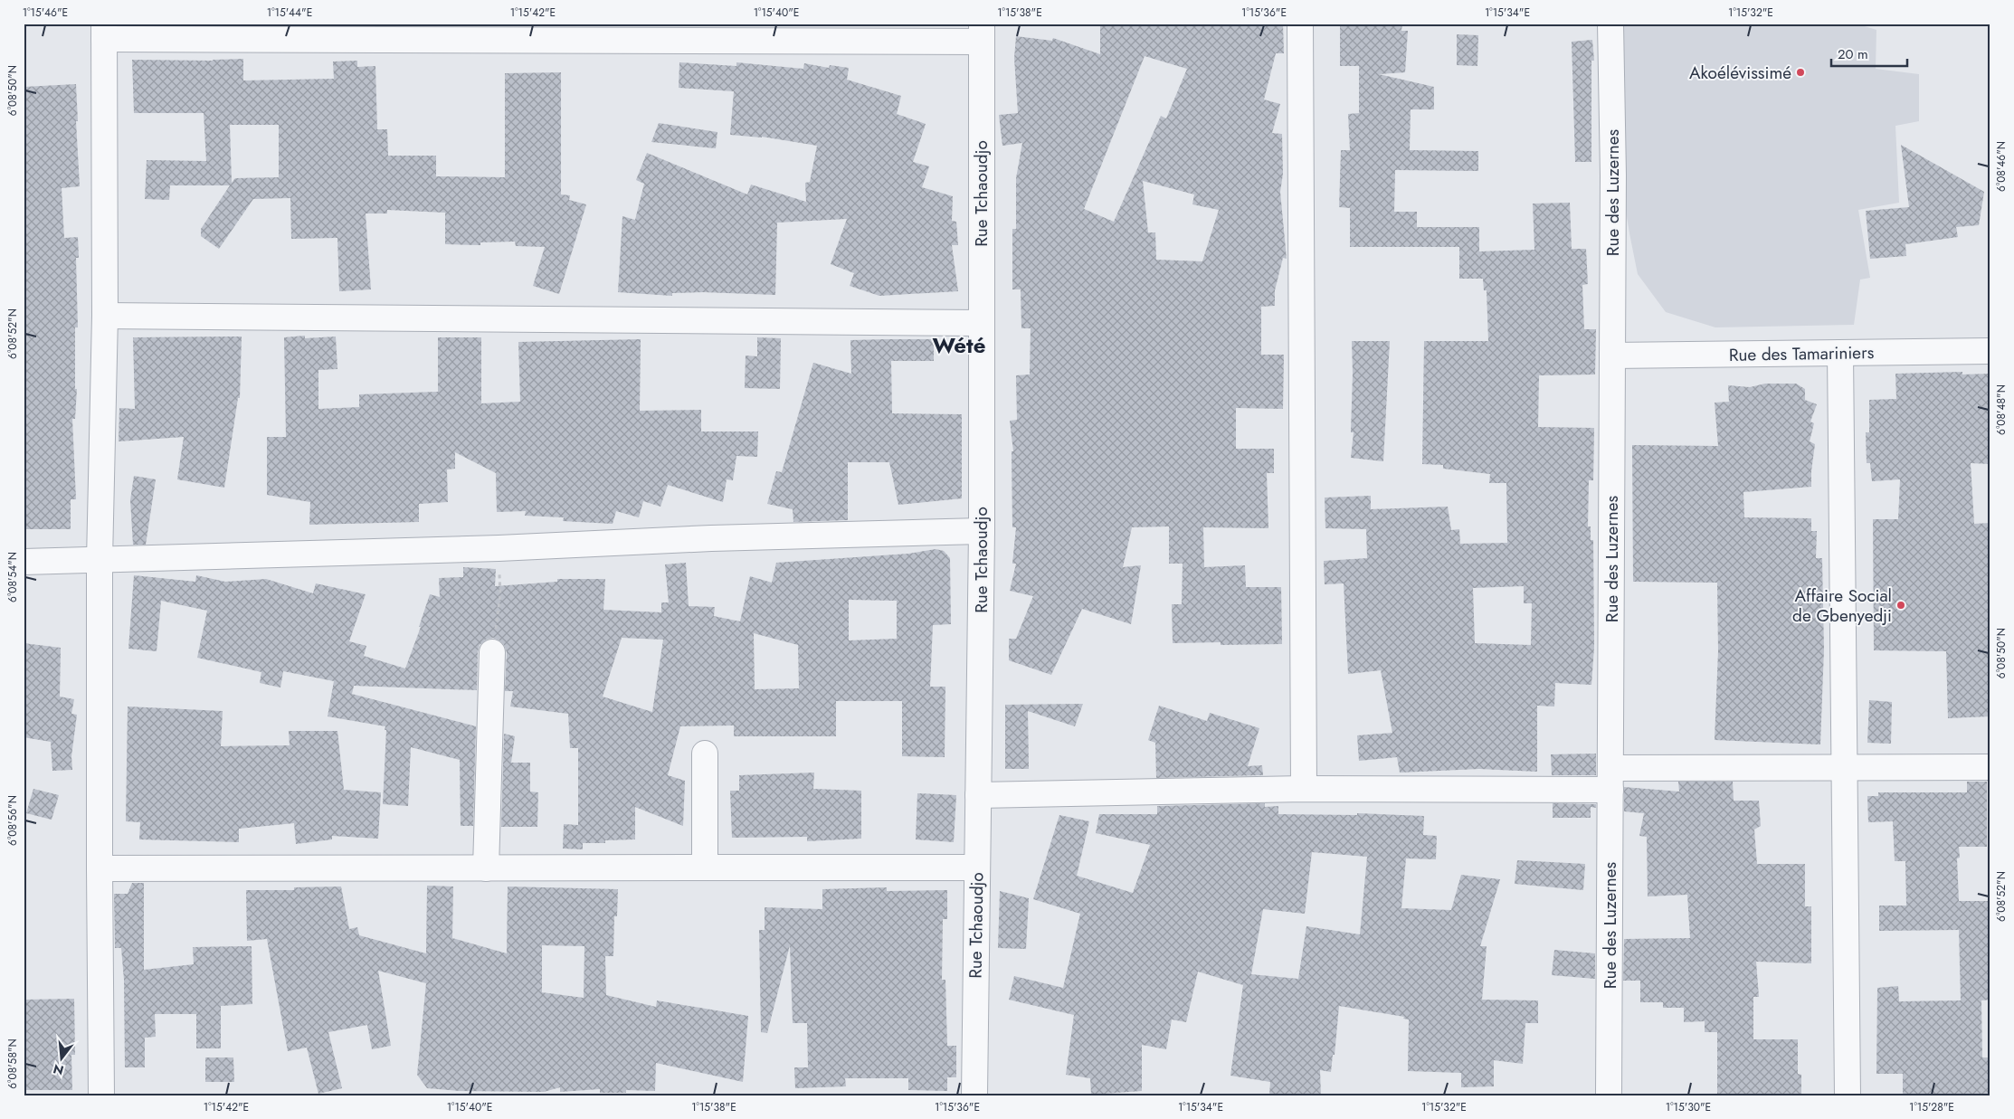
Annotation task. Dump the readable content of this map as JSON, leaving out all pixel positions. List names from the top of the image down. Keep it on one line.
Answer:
{"streets":{"street":["Rue des Luzernes","Rue Tchaoudjo","Rue des Tamariniers"]},"crossings":[["Rue des Luzernes","Rue des Tamariniers"]],"districts":["Wété"],"places":["Akoélévissimé","Affaire Social de Gbenyedji"],"scale_bar":"20 m","north":"bottom","coordinates":["1°15'46\"E","1°15'44\"E","1°15'42\"E","1°15'40\"E","1°15'38\"E","1°15'36\"E","1°15'34\"E","1°15'32\"E","6°08'50\"N","6°08'46\"N","6°08'52\"N","6°08'48\"N","6°08'54\"N","6°08'56\"N","6°08'58\"N","1°15'30\"E","1°15'28\"E"]}
